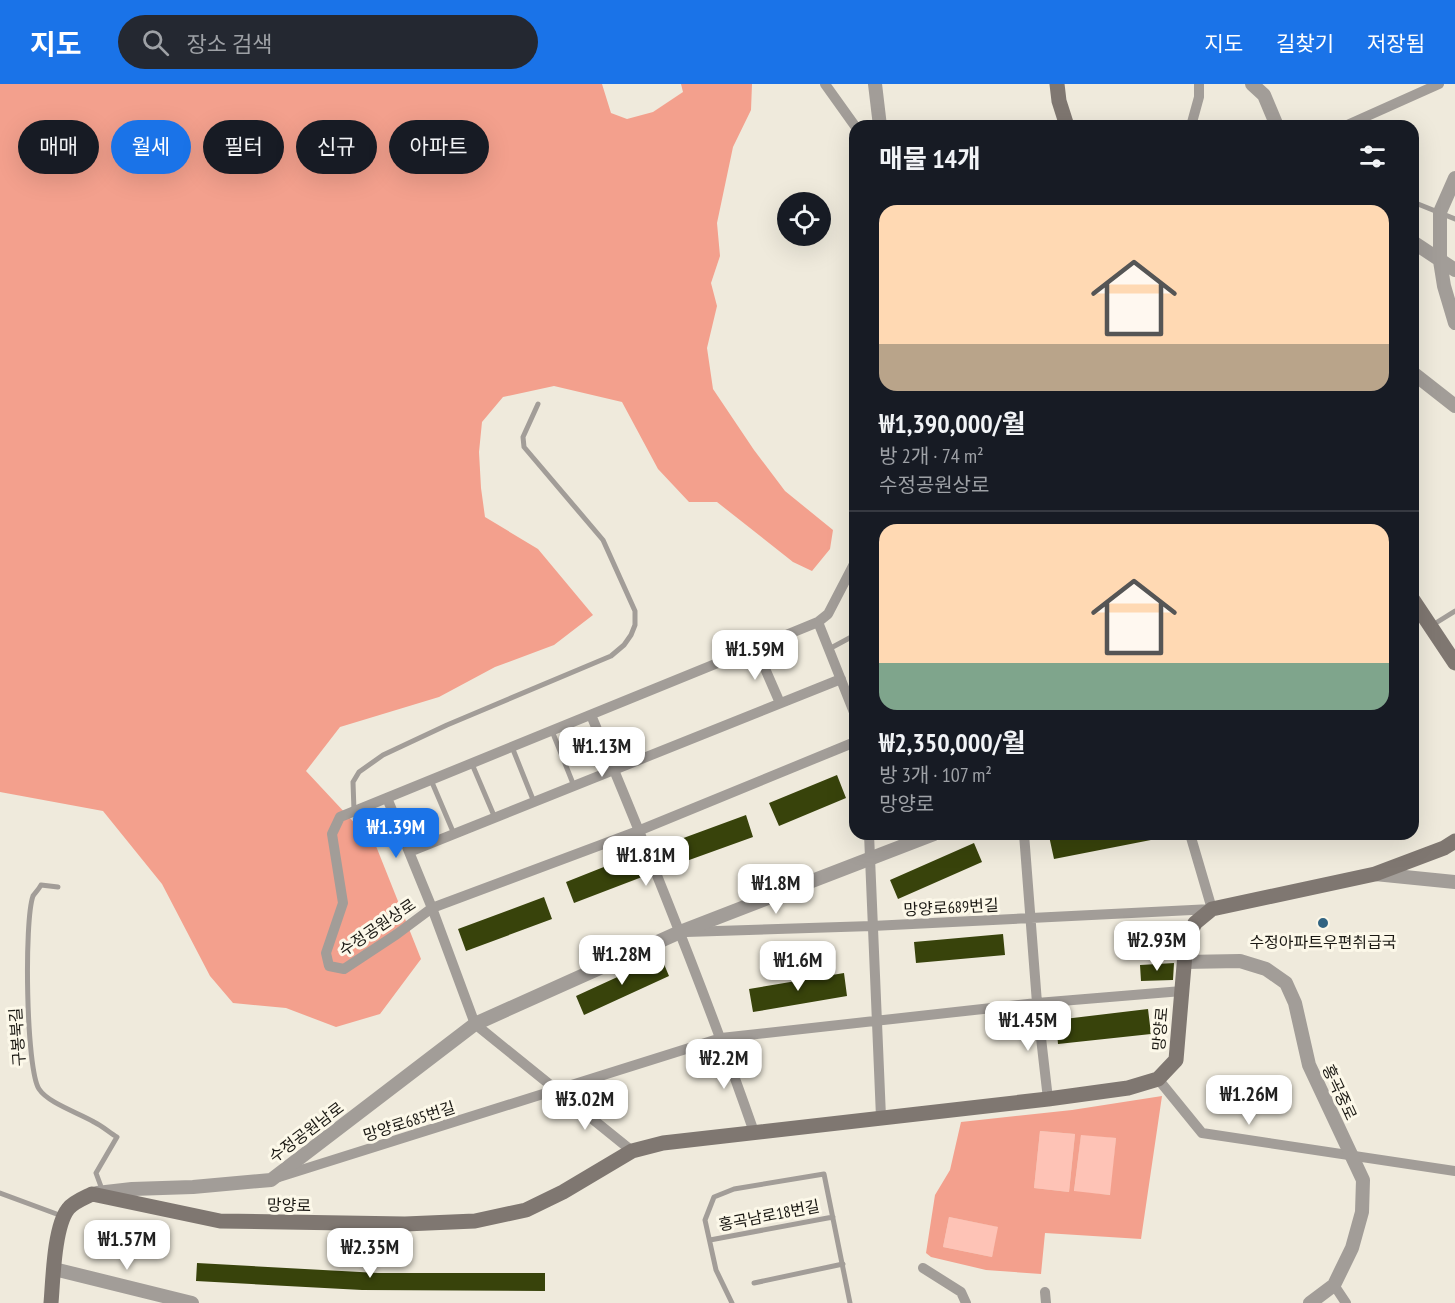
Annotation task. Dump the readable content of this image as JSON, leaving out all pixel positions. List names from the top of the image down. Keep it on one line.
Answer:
{"streets":{"main road":["망양로"],"street":["망양로689번길","수정공원상로","홍곡중로","망양로685번길","수정공원남로"],"lane":["구봉북길","홍곡남로18번길"]},"crossings":[["망양로689번길","망양로"],["망양로689번길","수정공원남로"],["망양로","구봉북길"],["망양로","홍곡중로"],["망양로","망양로685번길"],["망양로","수정공원남로"],["구봉북길","수정공원남로"],["망양로685번길","수정공원남로"]],"places":["수정아파트우편취급국"],"page":{"header":"지도","search":"장소 검색","nav":["지도","길찾기","저장됨"],"chip":["매매","월세","필터","신규","아파트"],"heading":"매물 14개","list":[{"name":"₩1,390,000/월","note":"방 2개 · 74 m² · 수정공원상로"},{"name":"₩2,350,000/월","note":"방 3개 · 107 m² · 망양로"}],"price":["₩1.59M","₩1.13M","₩1.39M","₩1.81M","₩1.8M","₩2.93M","₩1.28M","₩1.6M","₩1.45M","₩2.2M","₩1.26M","₩3.02M","₩1.57M","₩2.35M"]}}
